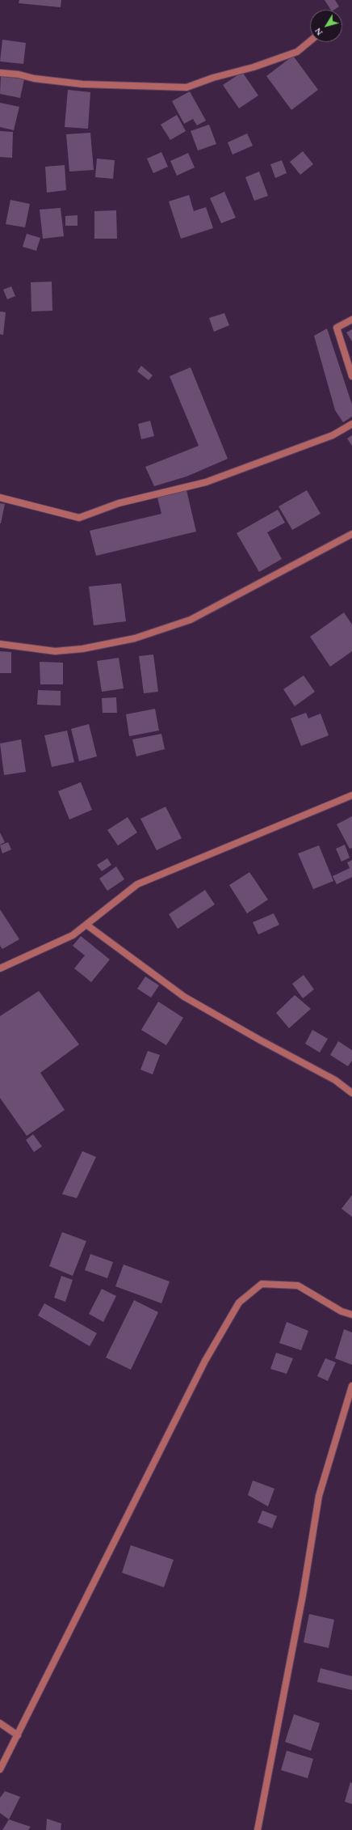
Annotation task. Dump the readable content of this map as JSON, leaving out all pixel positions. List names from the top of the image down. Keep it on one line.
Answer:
{"north":"bottom left"}
